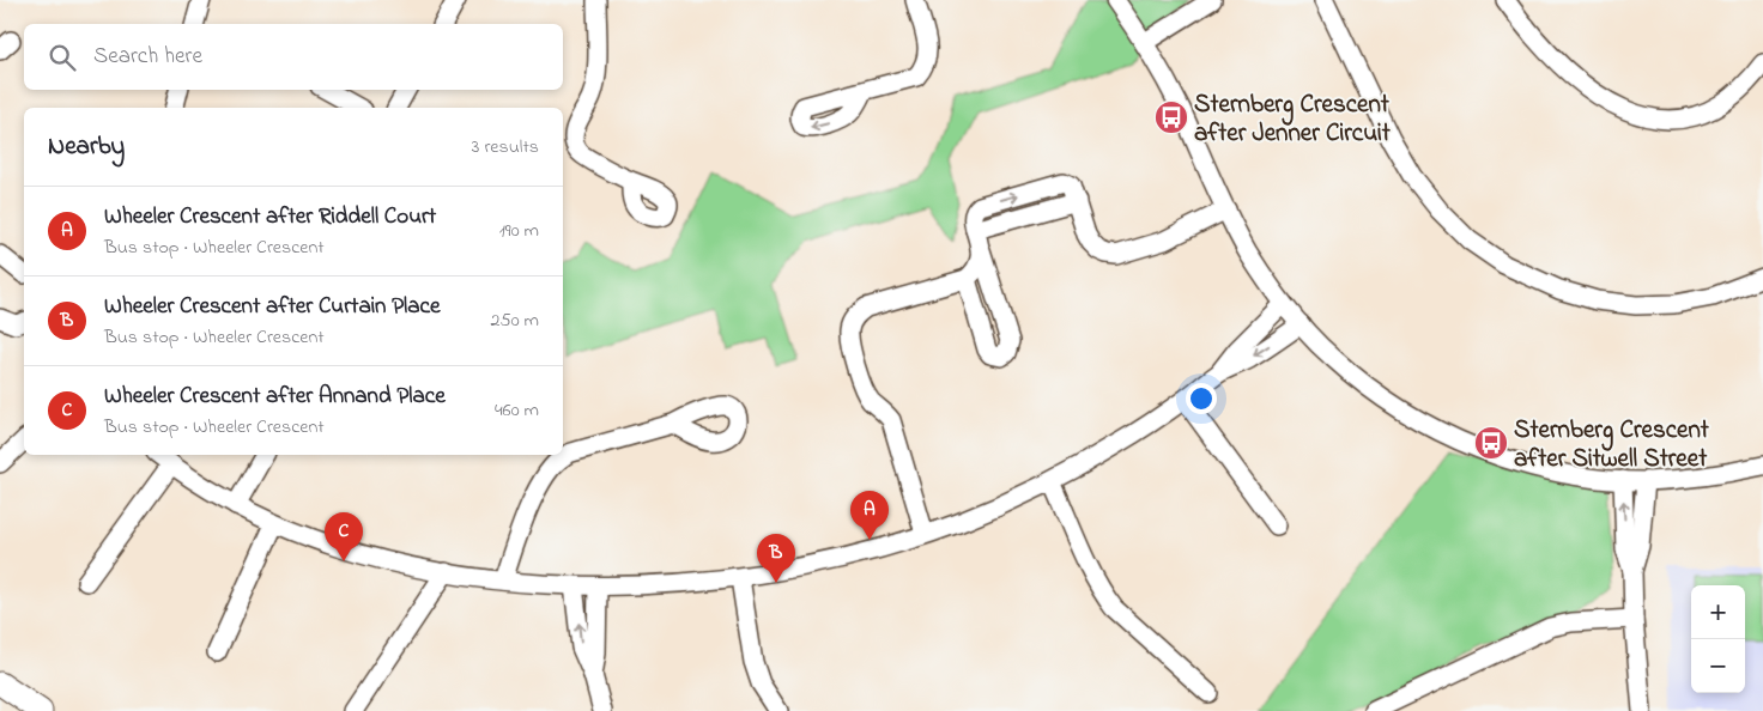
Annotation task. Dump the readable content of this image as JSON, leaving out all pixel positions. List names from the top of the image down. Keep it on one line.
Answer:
{"places":{"bus stop":["Sternberg Crescent after Jenner Circuit","Sternberg Crescent after Sitwell Street"]},"page":{"search":"Search here","heading":["Nearby","3 results"],"list":[{"mark":"A","name":"Wheeler Crescent after Riddell Court","note":"Bus stop · Wheeler Crescent","value":"190 m"},{"mark":"B","name":"Wheeler Crescent after Curtain Place","note":"Bus stop · Wheeler Crescent","value":"250 m"},{"mark":"C","name":"Wheeler Crescent after Annand Place","note":"Bus stop · Wheeler Crescent","value":"460 m"}],"pins":["A","C","B"],"map_buttons":["+","−"]}}
